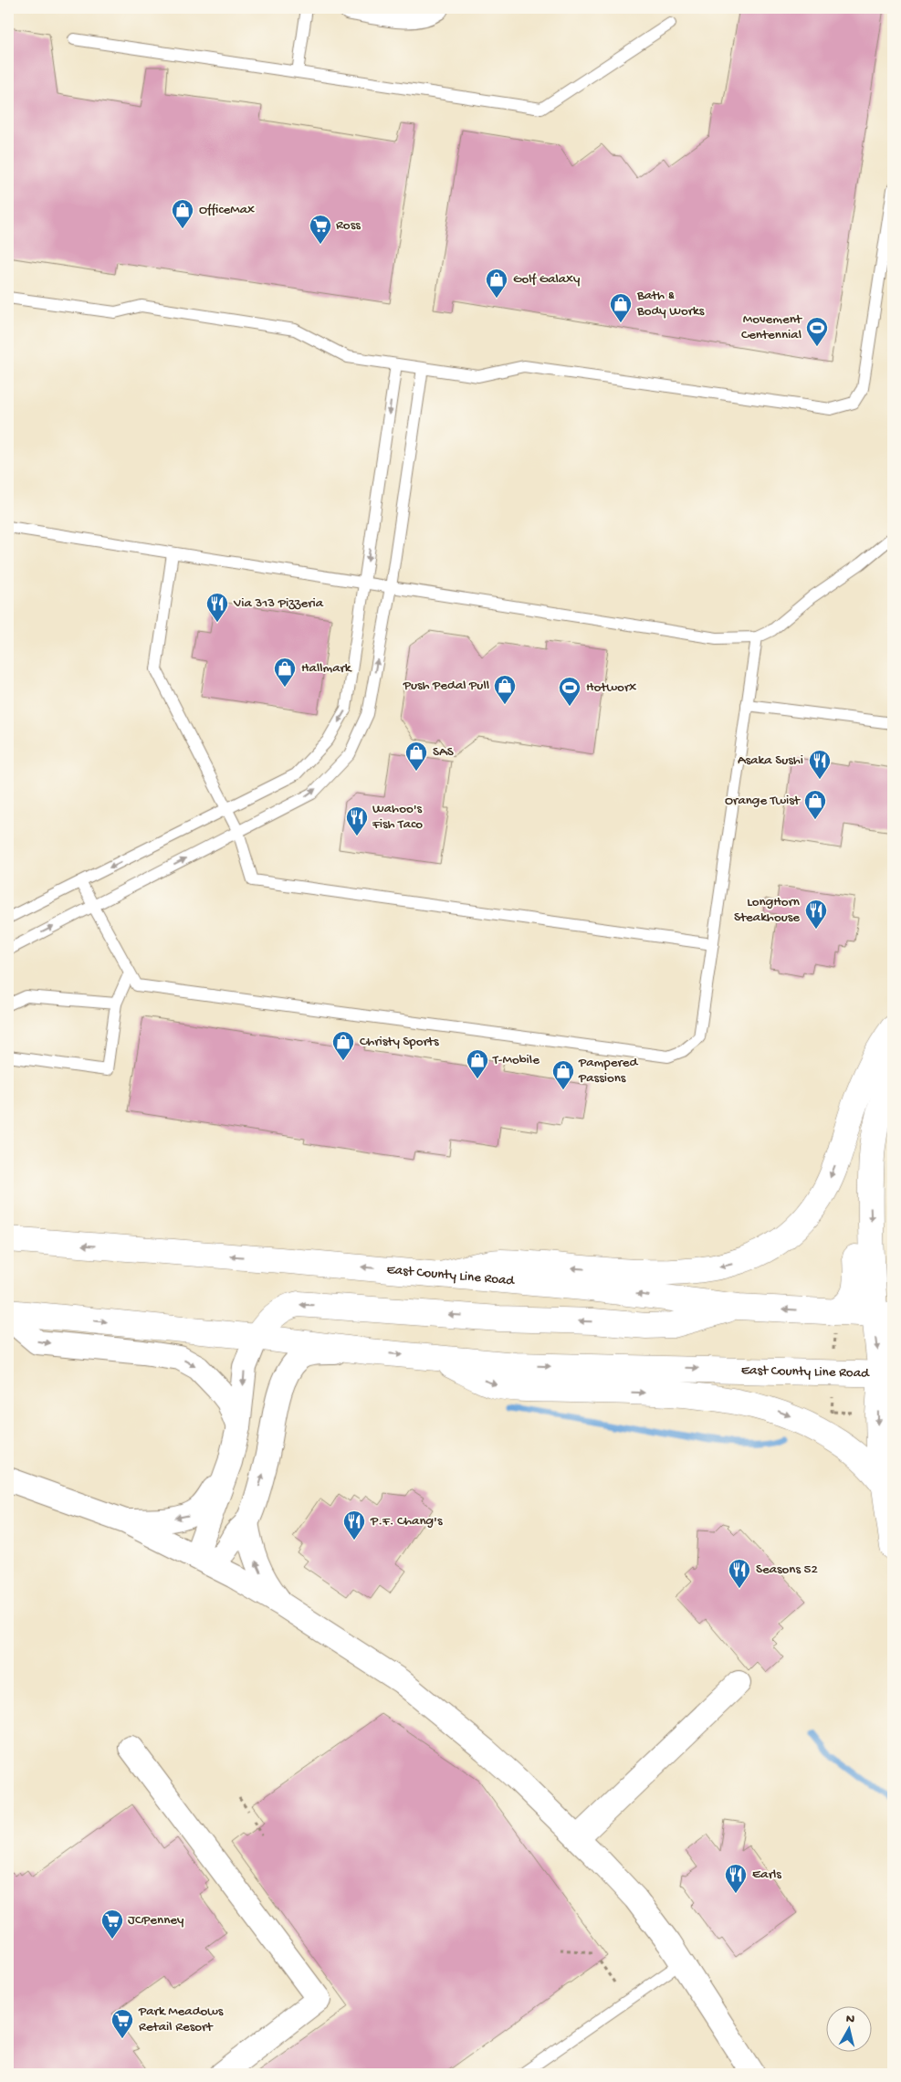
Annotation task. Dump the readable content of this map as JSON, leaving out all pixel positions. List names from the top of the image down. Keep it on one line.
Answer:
{"streets":{"main road":["East County Line Road"]},"places":{"shop":["OfficeMax","Golf Galaxy","Bath & Body Works","Hallmark","Push Pedal Pull","SAS","Orange Twist","Christy Sports","T-Mobile","Pampered Passions"],"supermarket":["Ross","JCPenney","Park Meadows Retail Resort"],"sports":["Movement Centennial","Hotworx"],"restaurant":["Via 313 Pizzeria","Asaka Sushi","Wahoo's Fish Taco","LongHorn Steakhouse","P.F. Chang's","Seasons 52","Earls"]},"north":"top"}
